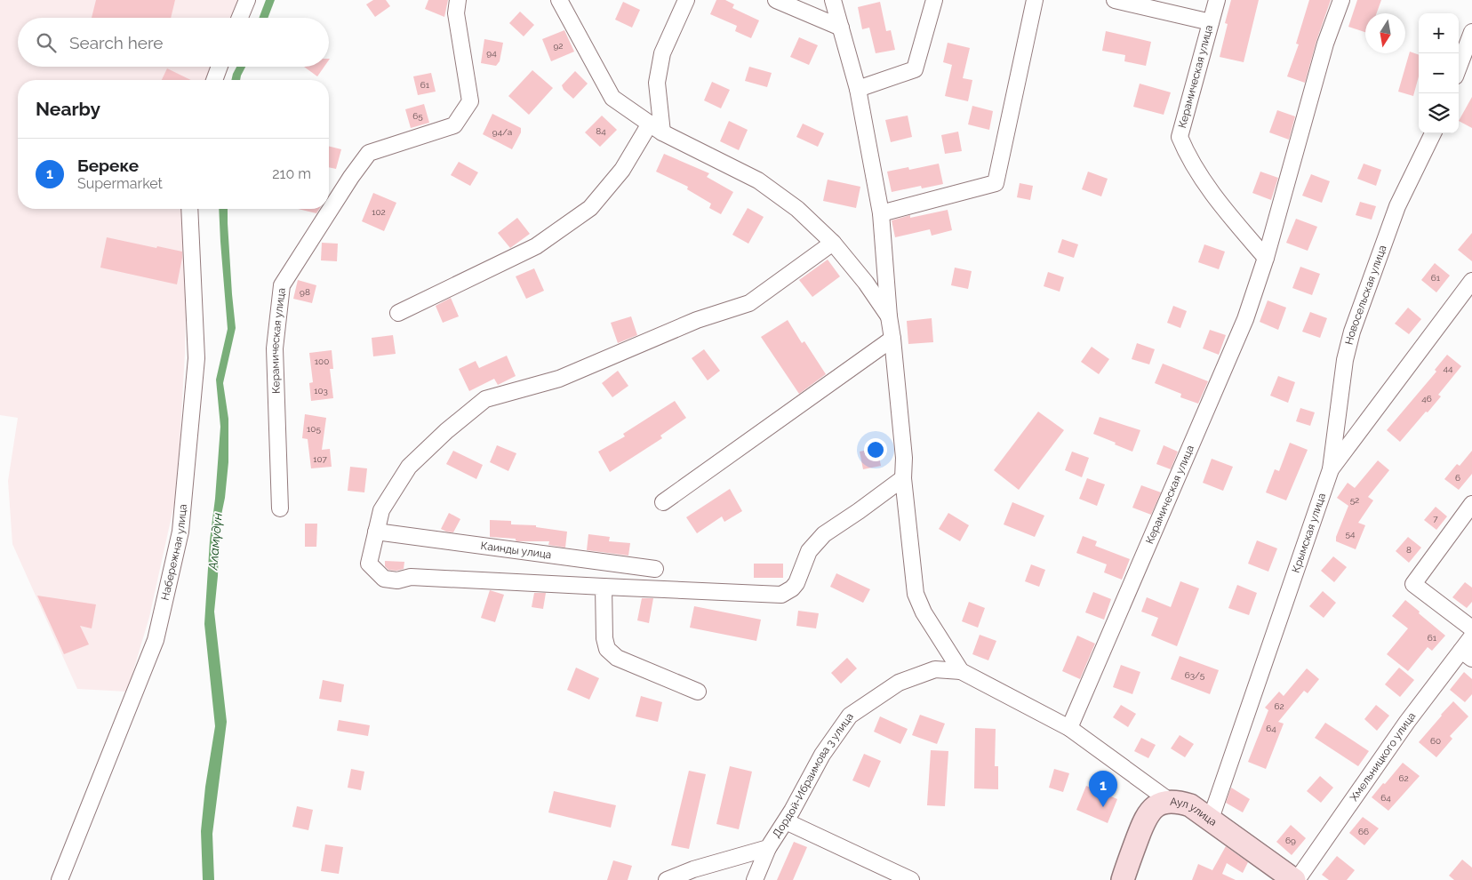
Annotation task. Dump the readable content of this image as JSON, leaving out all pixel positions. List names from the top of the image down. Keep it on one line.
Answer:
{"streets":{"main road":["Аул улица"],"street":["Керамическая улица","Новосельская улица","Крымская улица","Каинды улица","Набережная улица","Хмельницкого улица","Дордой-Ибраимова 3 улица"]},"crossings":[["Новосельская улица","Крымская улица"],["Крымская улица","Аул улица"],["Хмельницкого улица","Аул улица"]],"water":["Аламүдүн"],"house_numbers":["92","94","61","65","84","94/а","102","61","98","100","44","103","46","105","107","6","52","7","54","8","61","63/5","62","64","60","62","64","66","69"],"north":"bottom","page":{"map_buttons":["+","−"],"search":"Search here","heading":"Nearby","list":[{"mark":"1","name":"Береке","note":"Supermarket","value":"210 m"}],"pins":"1"}}
